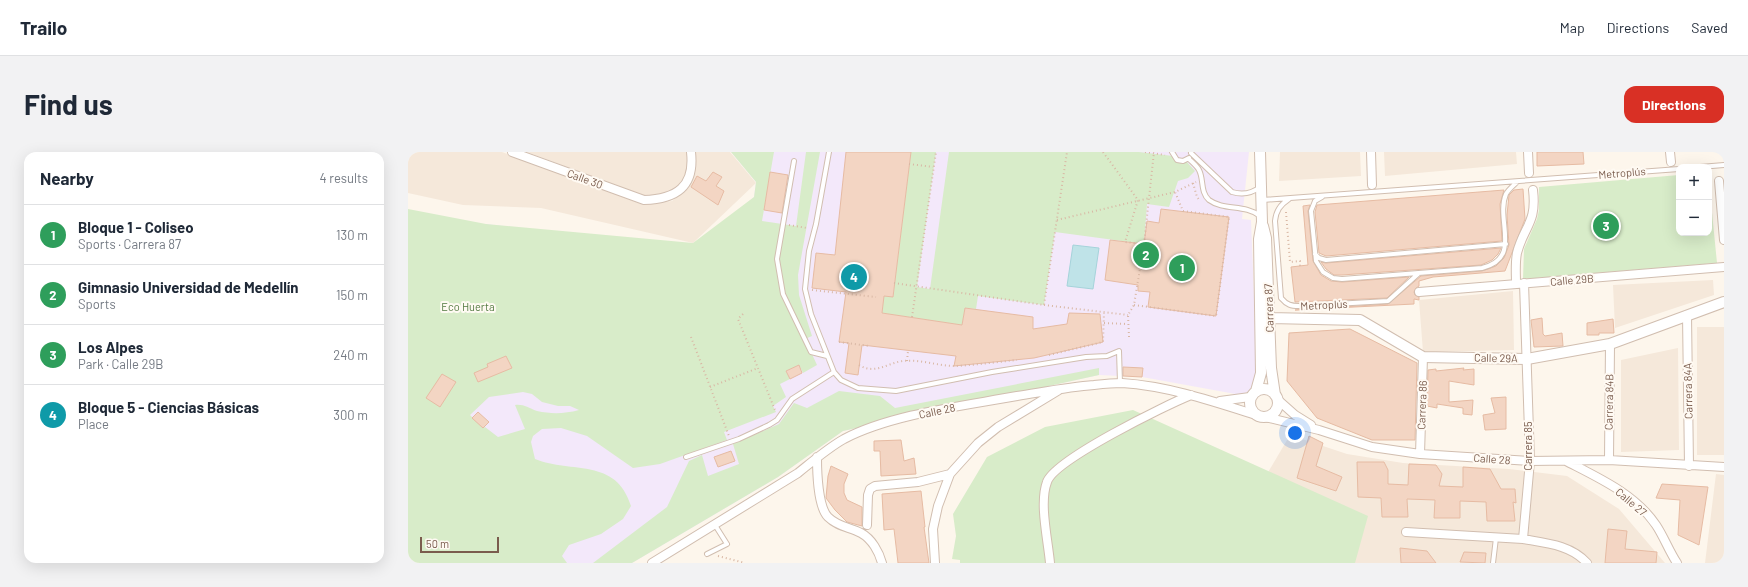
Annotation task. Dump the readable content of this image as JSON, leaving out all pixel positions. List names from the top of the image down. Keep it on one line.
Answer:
{"streets":{"street":["Calle 30","Calle 29B","Carrera 87","Calle 29A","Carrera 84A","Carrera 84B","Carrera 86","Calle 28","Carrera 85","Calle 27"],"lane":["Metroplús"]},"crossings":[["Metroplús","Carrera 87"],["Calle 29B","Carrera 85"],["Carrera 87","Calle 29A"],["Carrera 87","Calle 28"],["Calle 29A","Carrera 84A"],["Calle 29A","Carrera 84B"],["Calle 29A","Carrera 86"],["Calle 29A","Carrera 85"],["Carrera 84A","Calle 28"],["Carrera 84B","Calle 28"],["Carrera 86","Calle 28"],["Calle 28","Carrera 85"],["Calle 28","Calle 27"]],"parks":["Eco Huerta"],"scale_bar":"50 m","page":{"header":"Trailo","nav":["Map","Directions","Saved"],"buttons":"Directions","title":"Find us","heading":["Nearby","4 results"],"map_buttons":["+","−"],"list":[{"mark":"1","name":"Bloque 1 - Coliseo","note":"Sports · Carrera 87","value":"130 m"},{"mark":"2","name":"Gimnasio Universidad de Medellín","note":"Sports","value":"150 m"},{"mark":"3","name":"Los Alpes","note":"Park · Calle 29B","value":"240 m"},{"mark":"4","name":"Bloque 5 - Ciencias Básicas","note":"Place","value":"300 m"}],"pins":["3","2","1","4"],"scale":"50 m"}}
